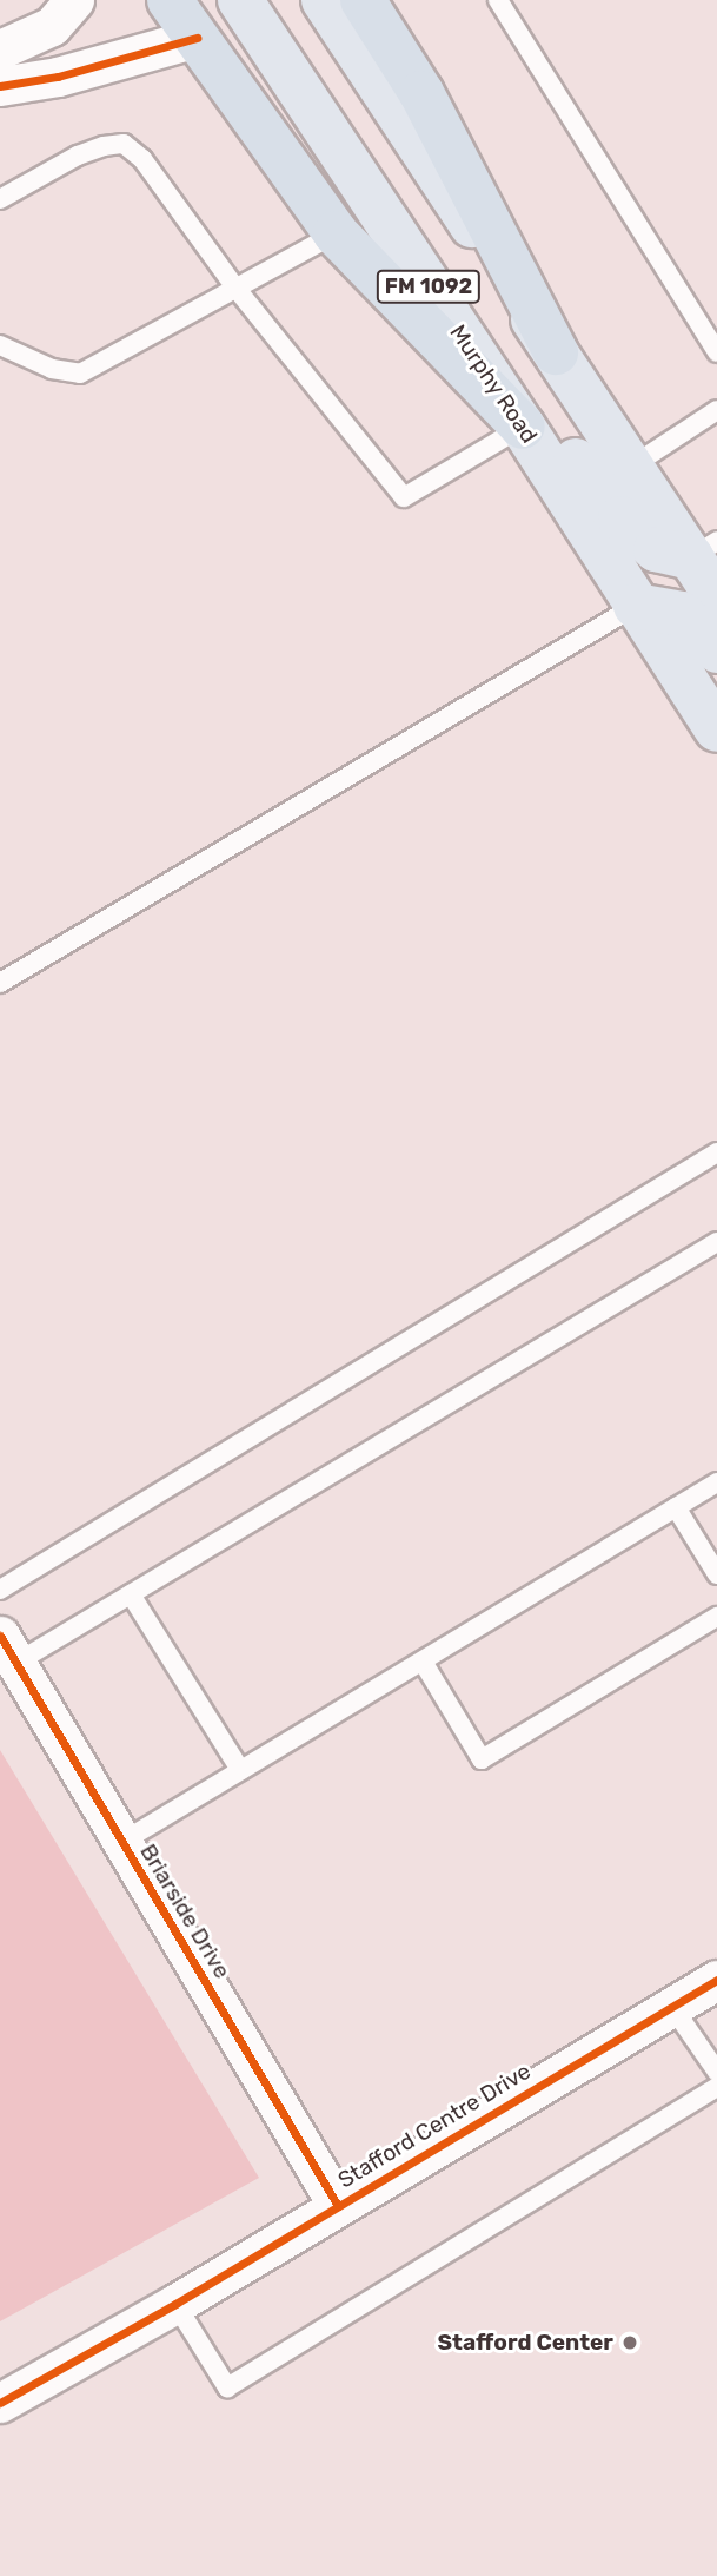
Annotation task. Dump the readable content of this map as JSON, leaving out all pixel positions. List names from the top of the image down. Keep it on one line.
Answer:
{"streets":{"main road":["FM 1092","Murphy Road"],"street":["Briarside Drive","Stafford Centre Drive"]},"crossings":[["Briarside Drive","Stafford Centre Drive"]],"places":["Stafford Center"]}
